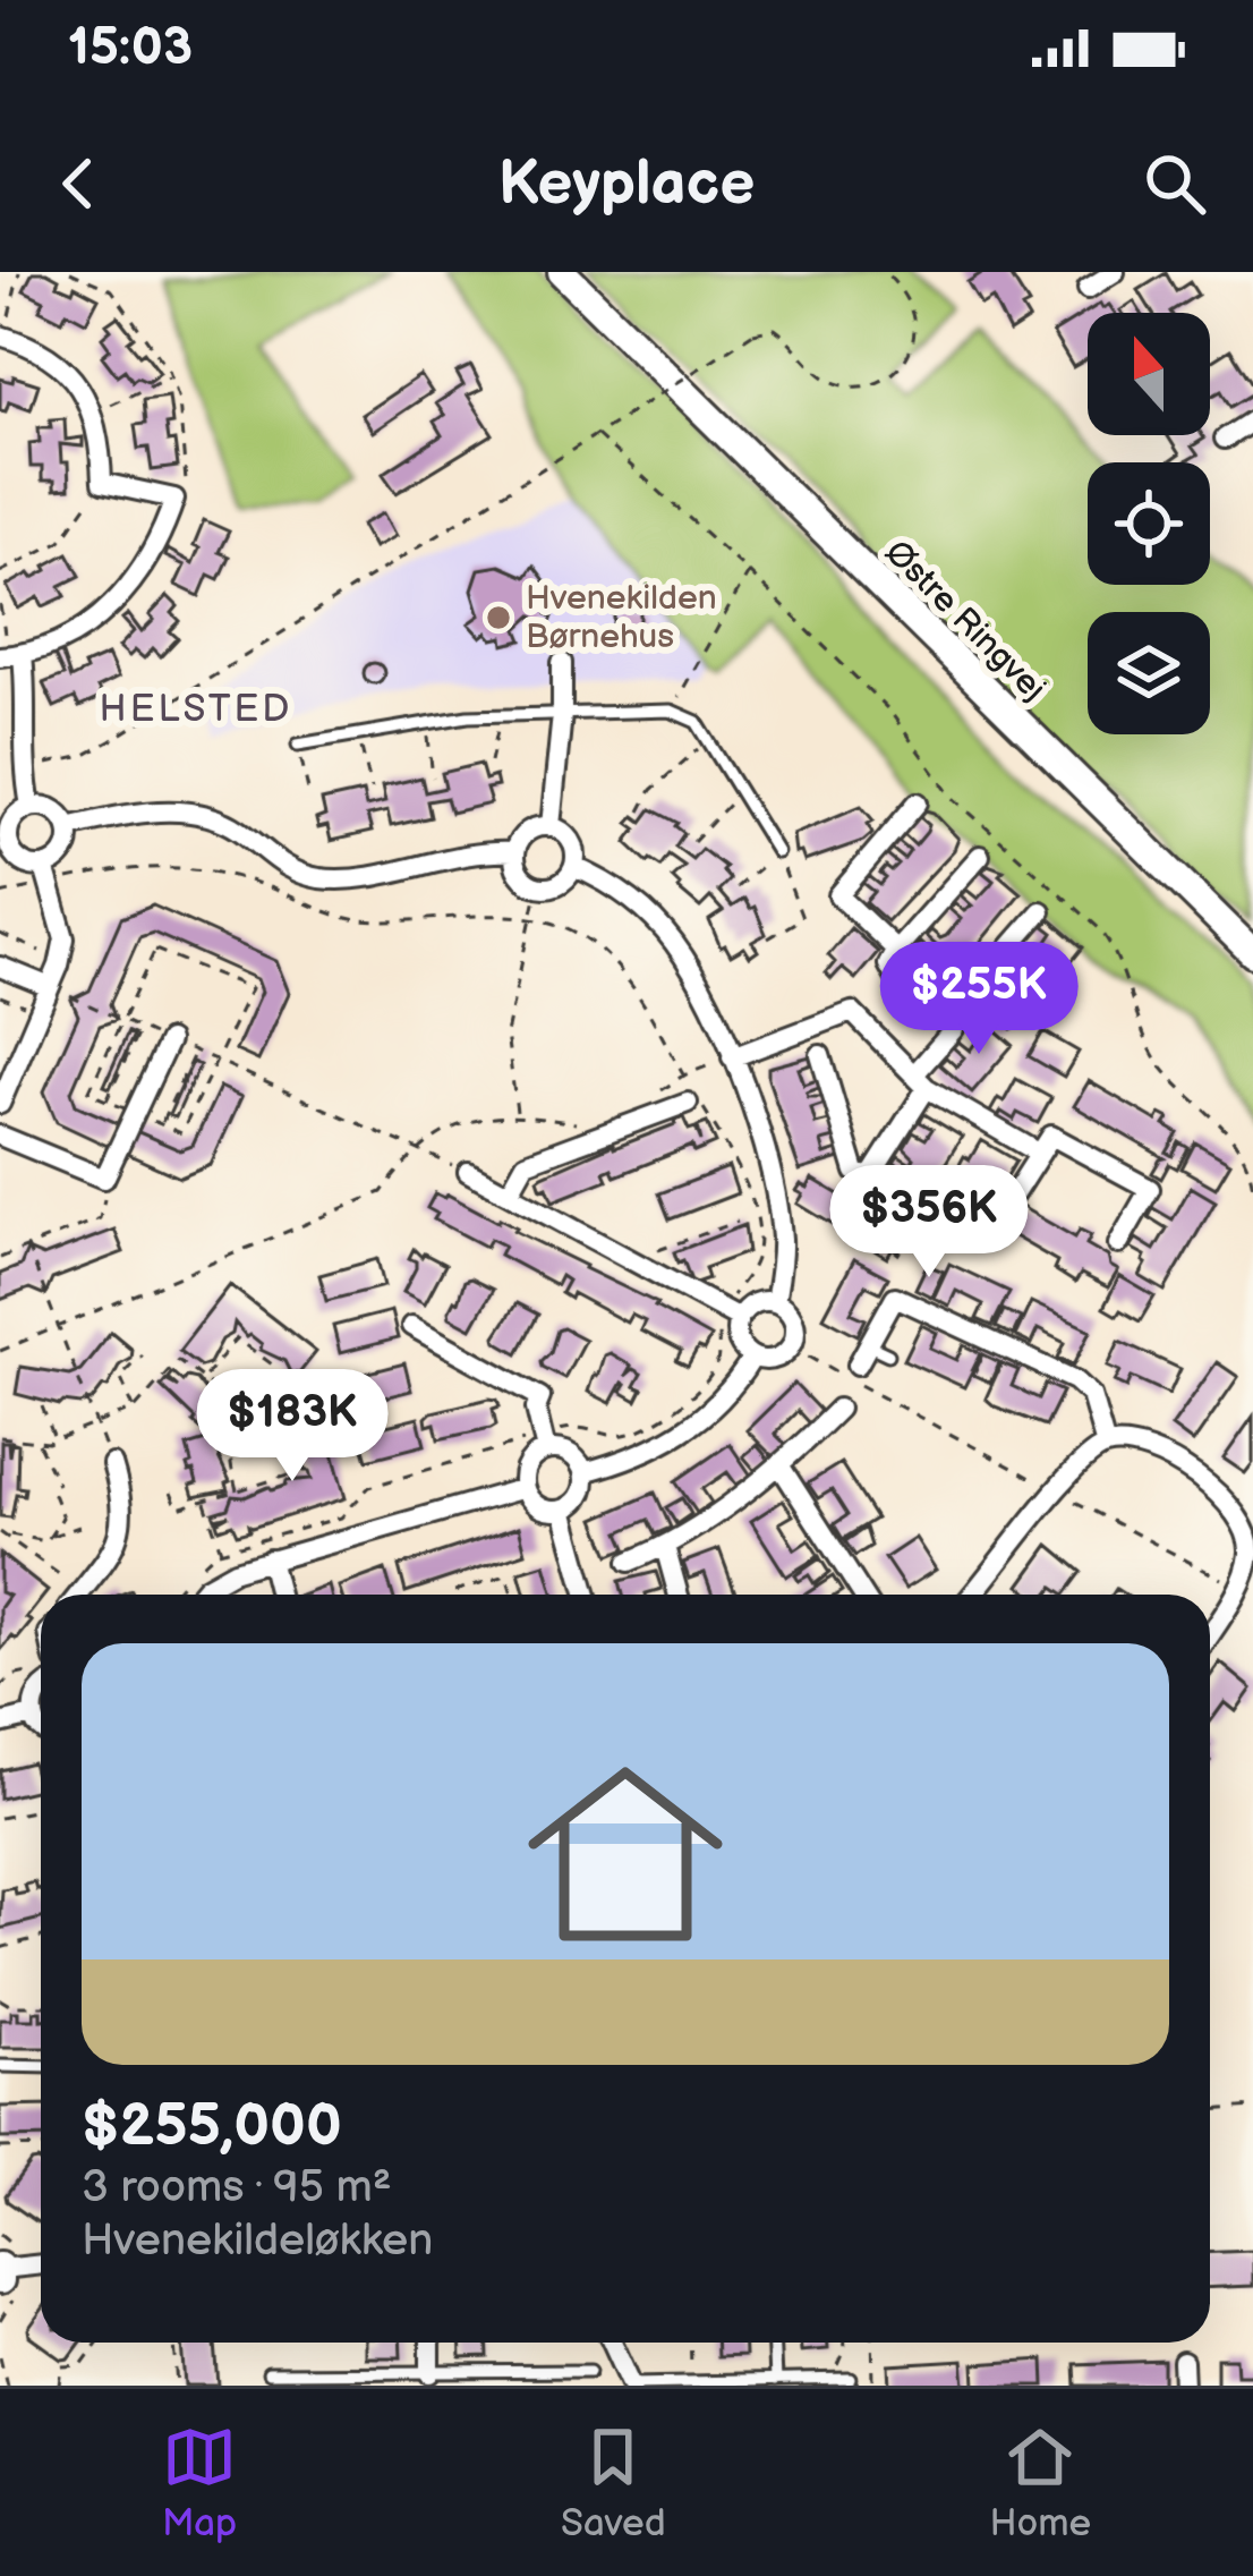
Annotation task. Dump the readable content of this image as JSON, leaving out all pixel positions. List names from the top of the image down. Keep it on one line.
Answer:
{"streets":{"main road":["Østre Ringvej"]},"districts":["HELSTED"],"places":["Hvenekilden Børnehus"],"north":"top","page":{"status":"15:03","header":"Keyplace","price":["$255K","$356K","$183K"],"list":[{"name":"$255,000","note":"3 rooms · 95 m² · Hvenekildeløkken"}],"tabs":["Map","Saved","Home"]}}
